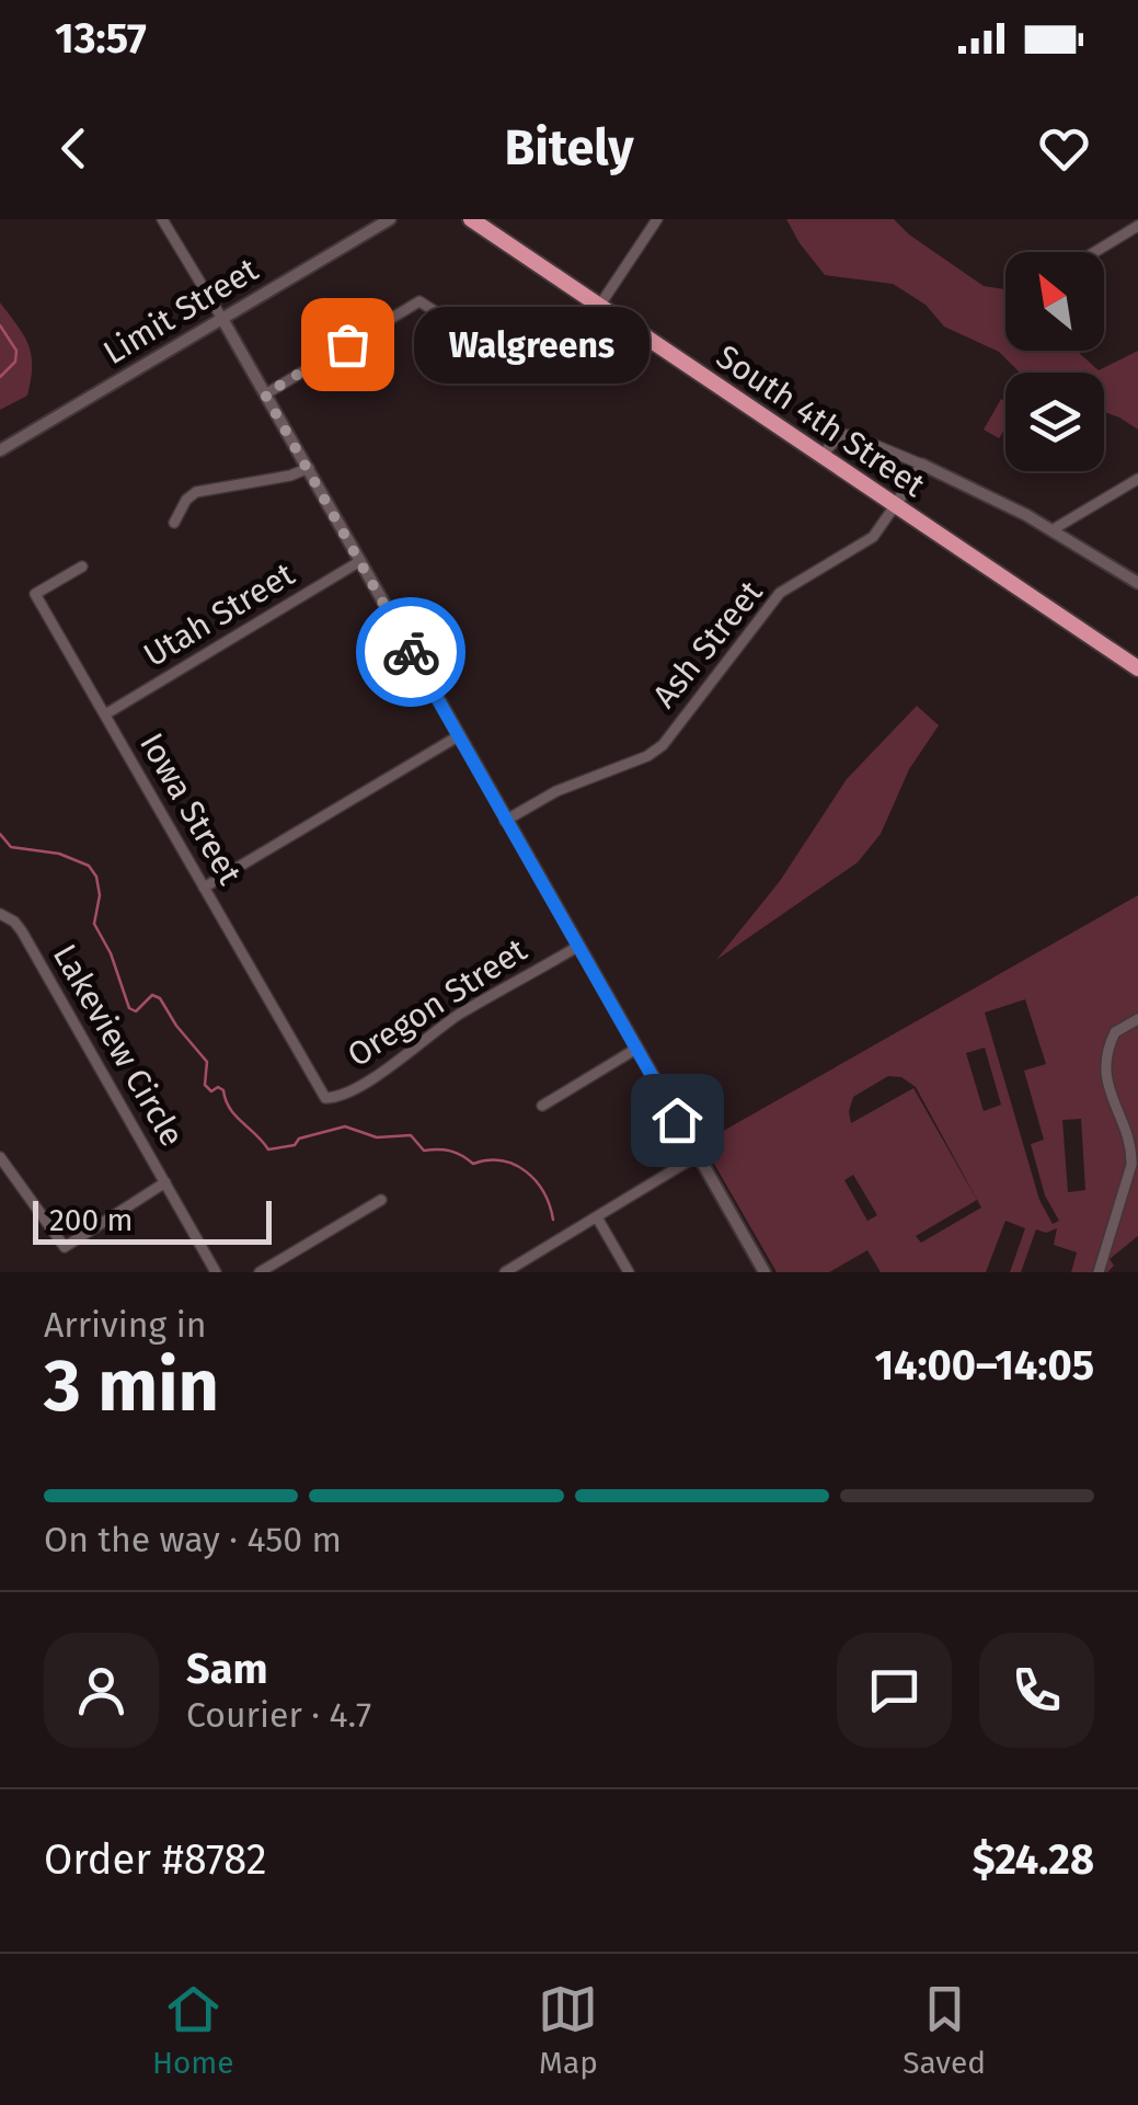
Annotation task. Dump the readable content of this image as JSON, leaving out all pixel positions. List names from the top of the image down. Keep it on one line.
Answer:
{"streets":{"highway":["South 4th Street"],"street":["Limit Street","Utah Street","Ash Street","Iowa Street","Oregon Street","Lakeview Circle"]},"crossings":[["South 4th Street","Ash Street"],["Utah Street","Iowa Street"],["Iowa Street","Oregon Street"]],"places":["Walgreens"],"scale_bar":"200 m","north":"top left","page":{"status":"13:57","header":"Bitely","bubble":"Walgreens","scale":"200 m","heading":["3 min","Arriving in","14:00–14:05"],"panel":["Sam","Courier · 4.7","Order #8782","$24.28"],"bar":"On the way · 450 m","tabs":["Home","Map","Saved"]}}
